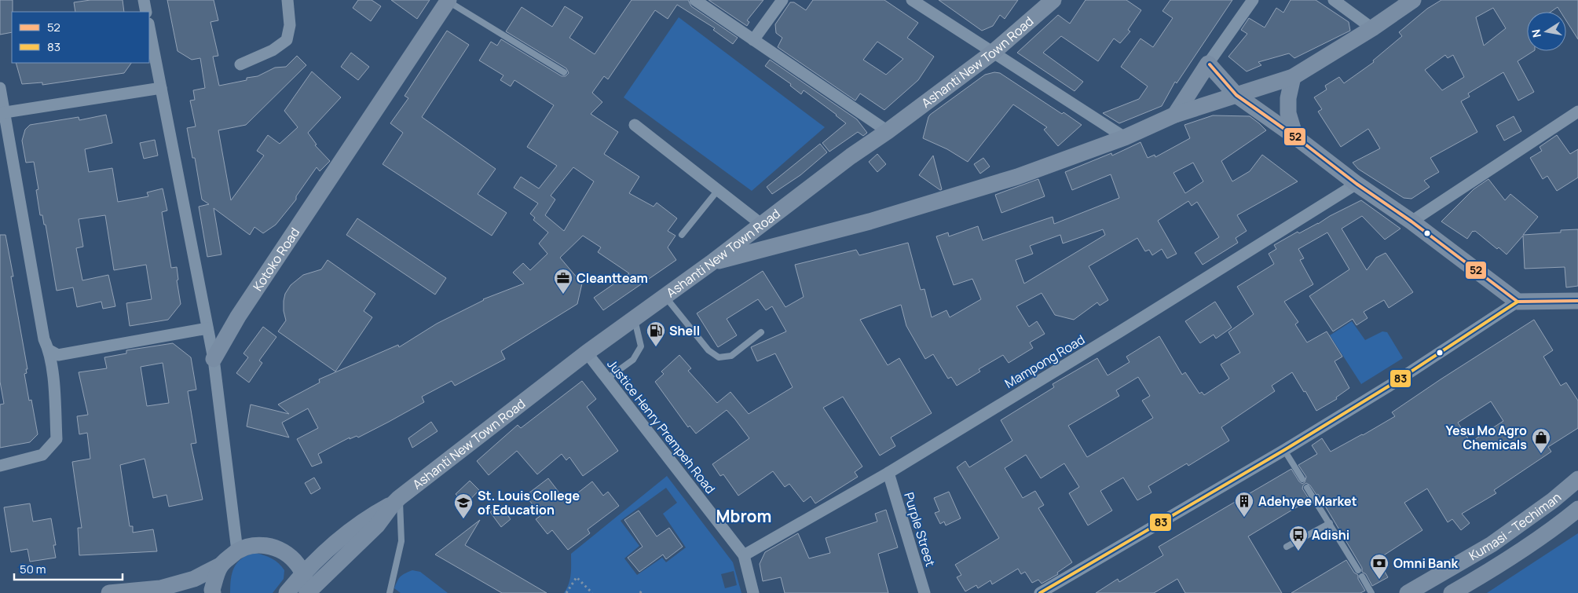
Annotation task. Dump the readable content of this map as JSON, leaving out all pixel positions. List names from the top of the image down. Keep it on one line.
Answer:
{"streets":{"street":["Ashanti New Town Road","Kotoko Road","Mampong Road","Justice Henry Prempeh Road","Kumasi - Techiman","Purple Street"]},"crossings":[["Ashanti New Town Road","Justice Henry Prempeh Road"],["Mampong Road","Justice Henry Prempeh Road"],["Mampong Road","Purple Street"]],"districts":["Mbrom"],"places":{"office":["Cleantteam"],"fuel station":["Shell"],"shop":["Yesu Mo Agro Chemicals"],"building":["Adehyee Market"],"school or university":["St. Louis College of Education"],"bus stop":["Adishi"],"bank":["Omni Bank"]},"lines":["transit line 52","transit line 83"],"legend":["52","83"],"scale_bar":"50 m","north":"left"}
